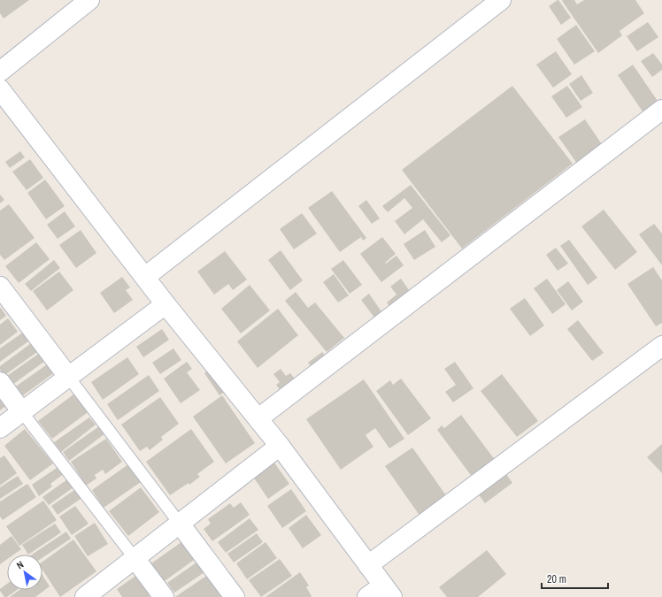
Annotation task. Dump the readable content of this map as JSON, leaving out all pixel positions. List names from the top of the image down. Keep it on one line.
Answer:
{"scale_bar":"20 m","north":"top left"}
